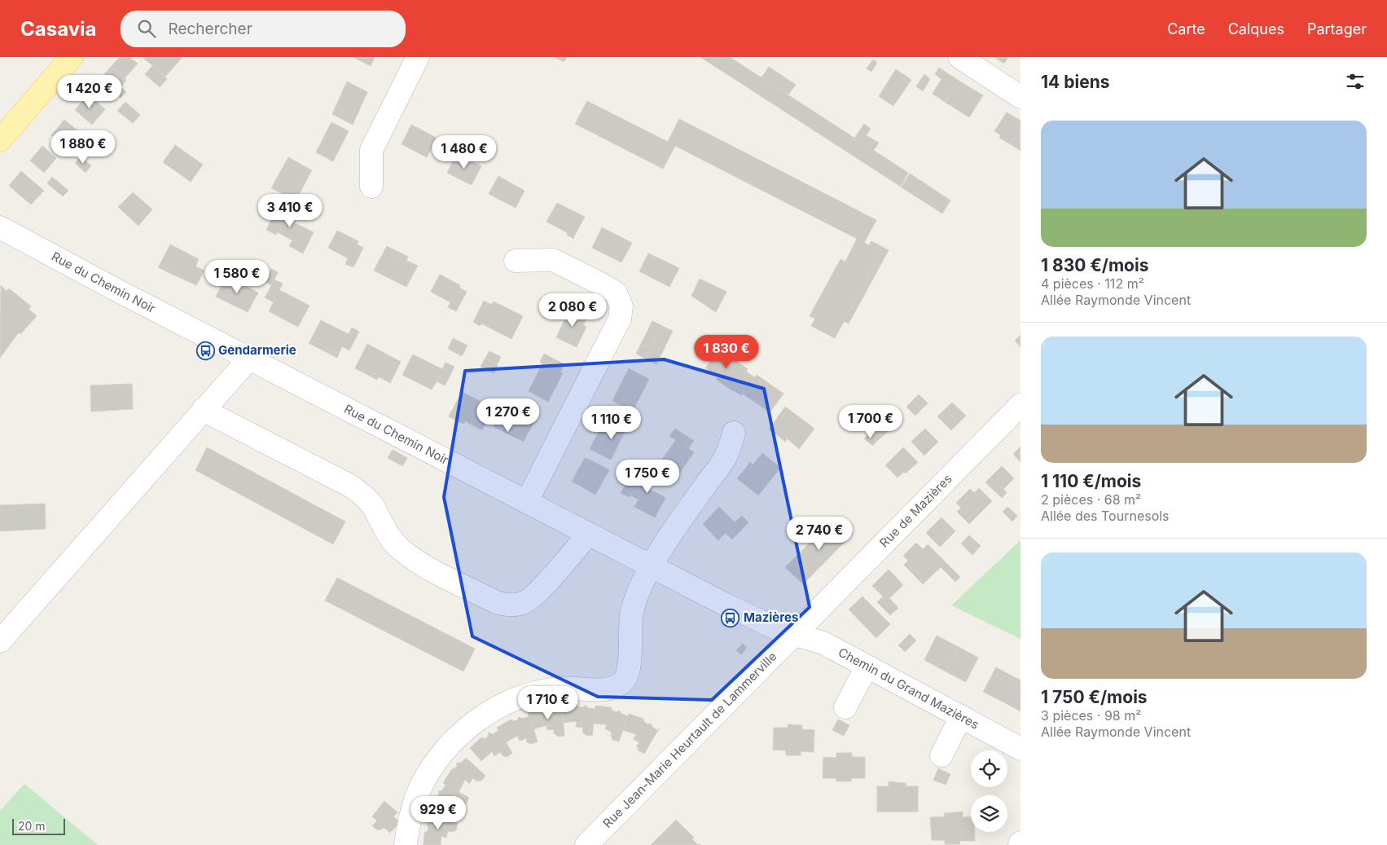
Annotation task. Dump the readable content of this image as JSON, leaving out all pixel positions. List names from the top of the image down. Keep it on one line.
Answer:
{"streets":{"street":["Rue du Chemin Noir","Rue de Mazières","Chemin du Grand Mazières","Rue Jean-Marie Heurtault de Lammerville"]},"crossings":[["Rue du Chemin Noir","Rue de Mazières"],["Rue du Chemin Noir","Chemin du Grand Mazières"],["Rue du Chemin Noir","Rue Jean-Marie Heurtault de Lammerville"],["Rue de Mazières","Chemin du Grand Mazières"],["Rue de Mazières","Rue Jean-Marie Heurtault de Lammerville"],["Chemin du Grand Mazières","Rue Jean-Marie Heurtault de Lammerville"]],"places":{"bus stop":["Gendarmerie","Mazières"]},"scale_bar":"20 m","page":{"header":"Casavia","search":"Rechercher","nav":["Carte","Calques","Partager"],"heading":"14 biens","price":["1 420 €","1 880 €","1 480 €","3 410 €","1 580 €","2 080 €","1 830 €","1 270 €","1 700 €","1 110 €","1 750 €","2 740 €","1 710 €","929 €"],"list":[{"name":"1 830 €/mois","note":"4 pièces · 112 m² · Allée Raymonde Vincent"},{"name":"1 110 €/mois","note":"2 pièces · 68 m² · Allée des Tournesols"},{"name":"1 750 €/mois","note":"3 pièces · 98 m² · Allée Raymonde Vincent"}],"scale":"20 m"}}
